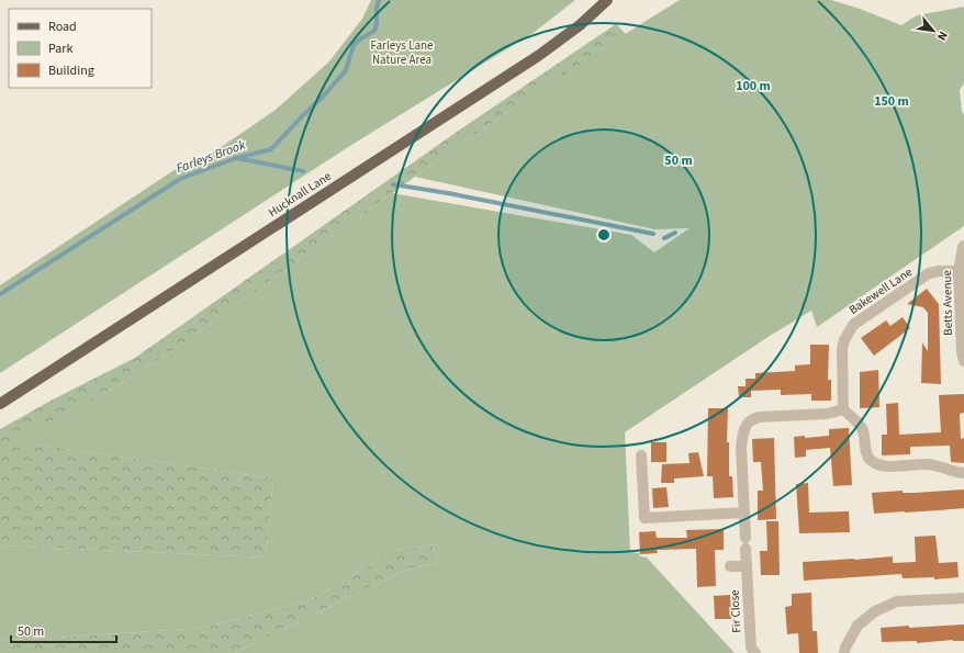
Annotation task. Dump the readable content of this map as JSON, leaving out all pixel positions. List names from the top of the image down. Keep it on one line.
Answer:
{"streets":{"main road":["Hucknall Lane"],"street":["Bakewell Lane","Betts Avenue","Fir Close"]},"crossings":[["Bakewell Lane","Betts Avenue"]],"water":["Farleys Brook"],"parks":["Farleys Lane Nature Area"],"legend":["Road","Park","Building"],"scale_bar":"50 m","north":"bottom right","rings":["100 m","150 m","50 m"]}
